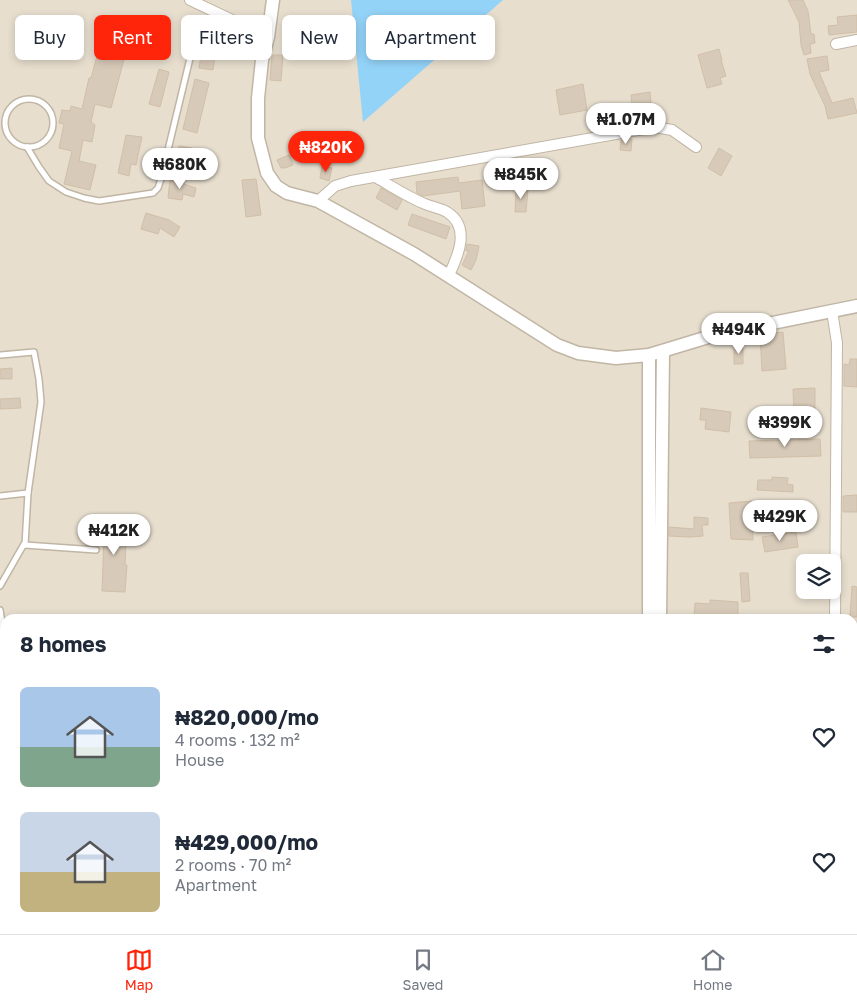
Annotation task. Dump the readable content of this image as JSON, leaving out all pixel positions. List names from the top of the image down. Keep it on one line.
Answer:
{"page":{"chip":["Buy","Rent","Filters","New","Apartment"],"price":["₦1.07M","₦820K","₦680K","₦845K","₦494K","₦399K","₦429K","₦412K"],"heading":"8 homes","list":[{"name":"₦820,000/mo","note":"4 rooms · 132 m² · House"},{"name":"₦429,000/mo","note":"2 rooms · 70 m² · Apartment"}],"tabs":["Map","Saved","Home"]}}
